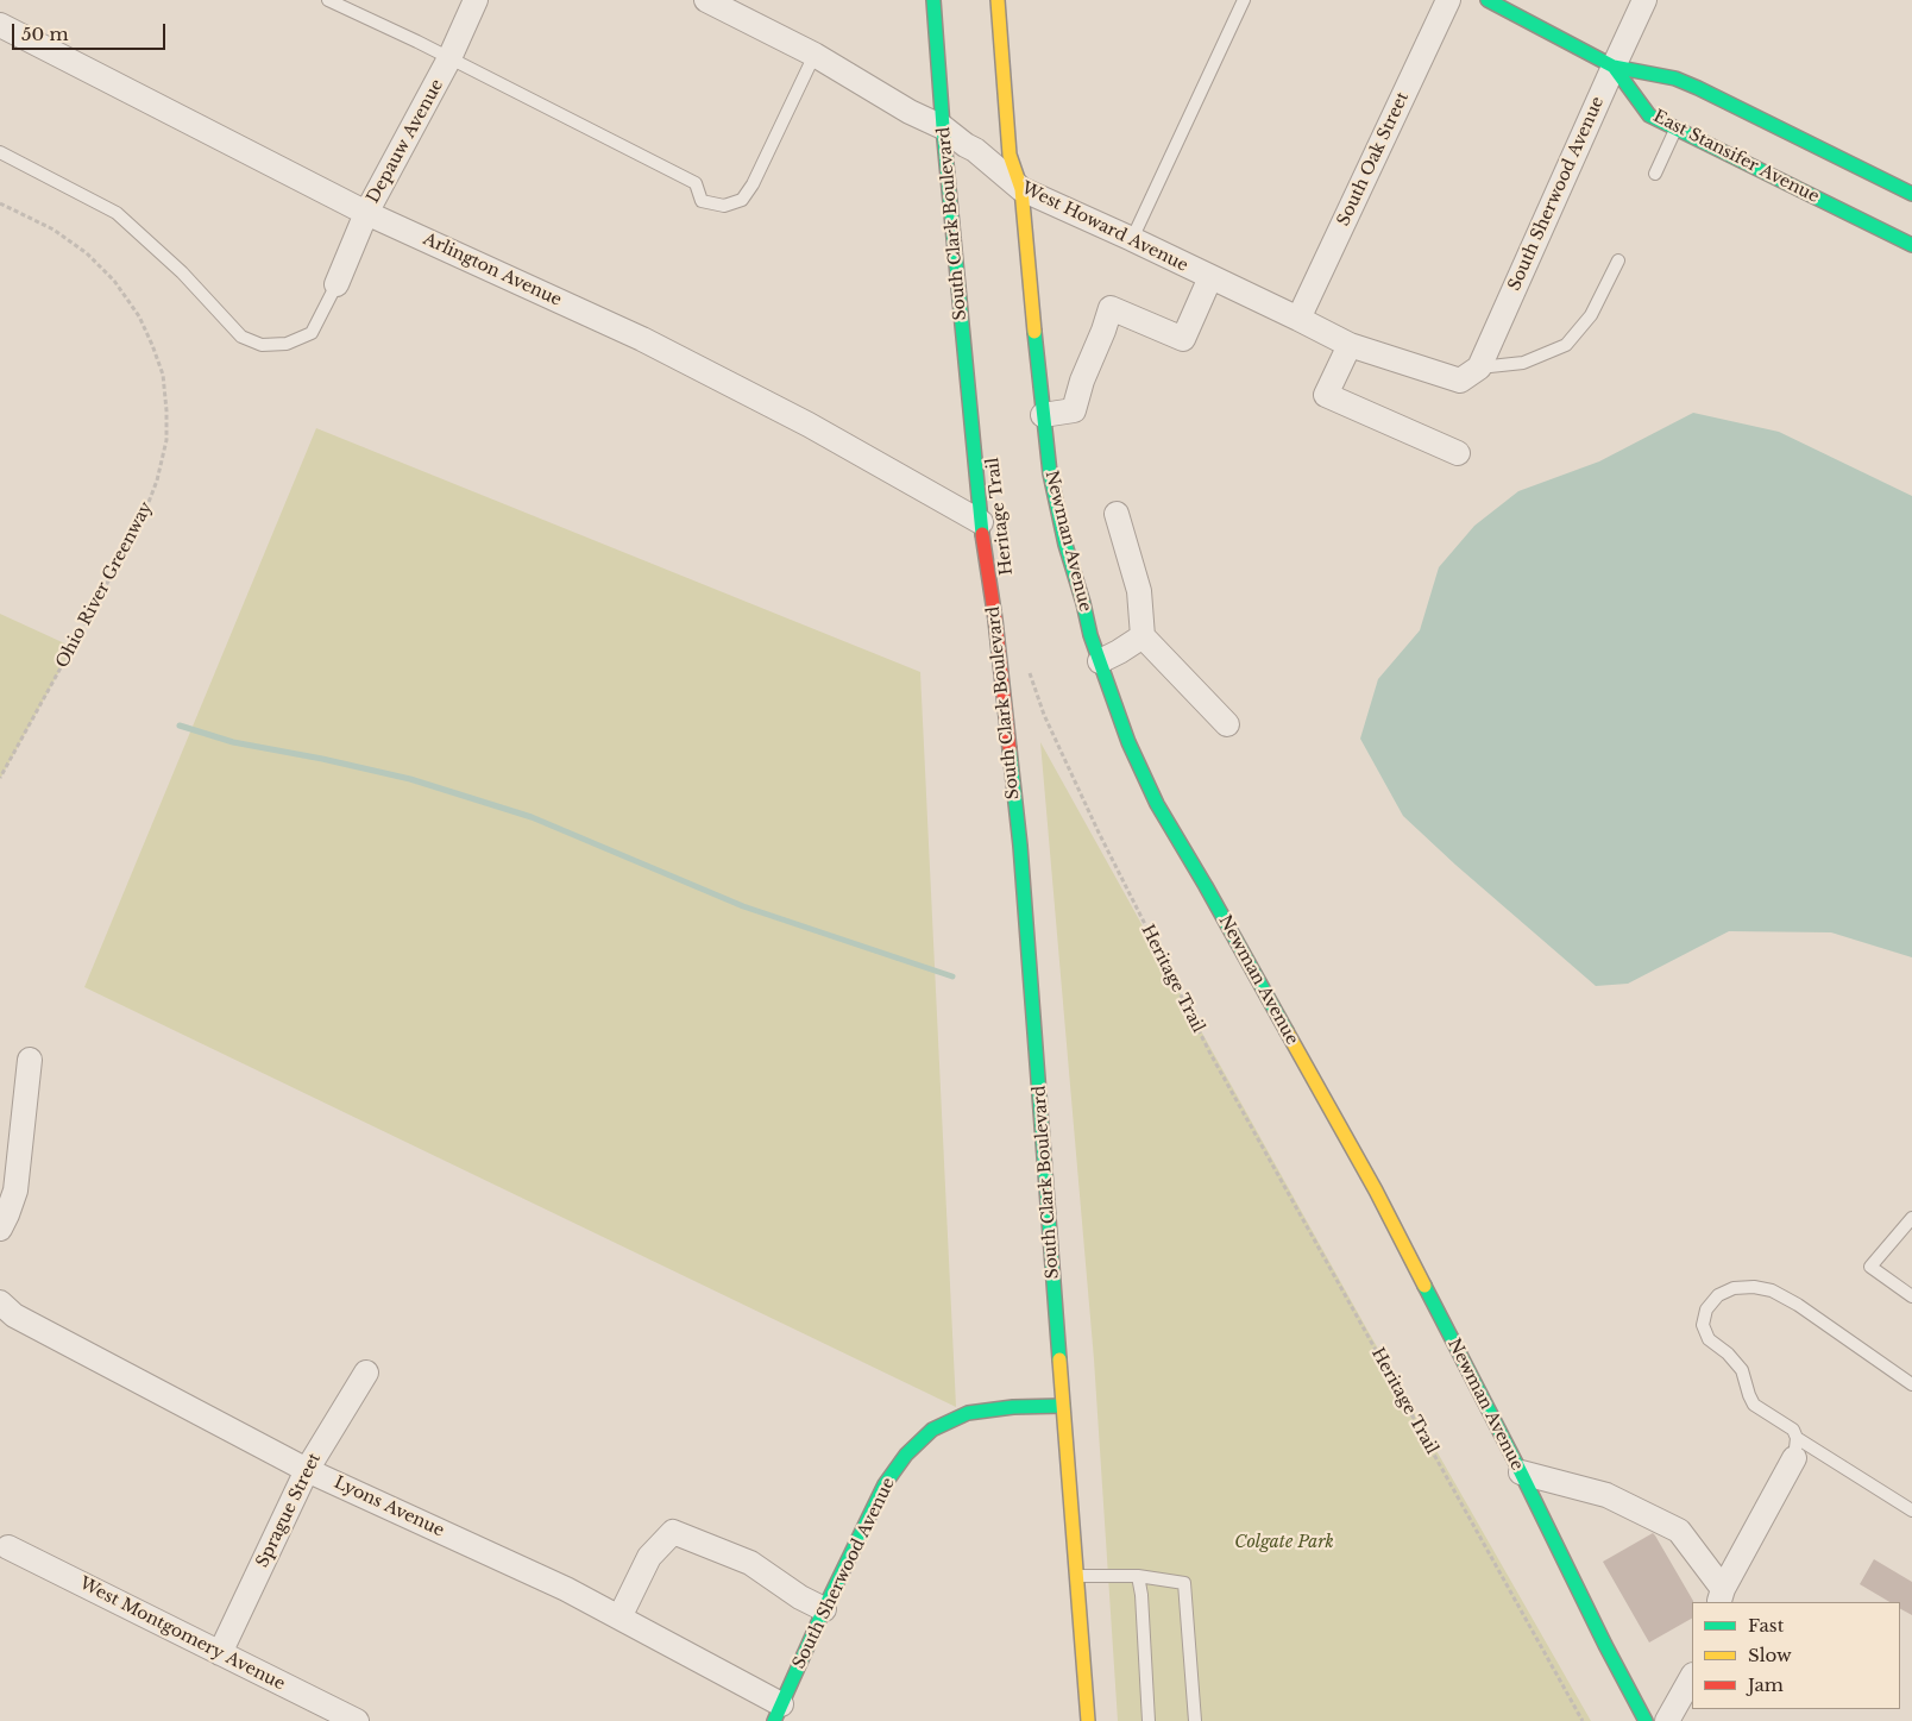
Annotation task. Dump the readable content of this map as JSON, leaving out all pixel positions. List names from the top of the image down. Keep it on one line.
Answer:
{"streets":{"street":["Depauw Avenue","East Stansifer Avenue","South Oak Street","South Sherwood Avenue","South Clark Boulevard","West Howard Avenue","Arlington Avenue","Newman Avenue","Lyons Avenue","Sprague Street","West Montgomery Avenue"],"path":["Heritage Trail","Ohio River Greenway"]},"crossings":[["Depauw Avenue","Arlington Avenue"],["East Stansifer Avenue","South Sherwood Avenue"],["South Oak Street","West Howard Avenue"],["South Sherwood Avenue","South Clark Boulevard"],["South Sherwood Avenue","West Howard Avenue"],["South Sherwood Avenue","Lyons Avenue"],["South Clark Boulevard","West Howard Avenue"],["South Clark Boulevard","Arlington Avenue"],["West Howard Avenue","Newman Avenue"],["Lyons Avenue","Sprague Street"],["Sprague Street","West Montgomery Avenue"]],"parks":["Colgate Park"],"legend":["Fast","Slow","Jam"],"scale_bar":"50 m"}
